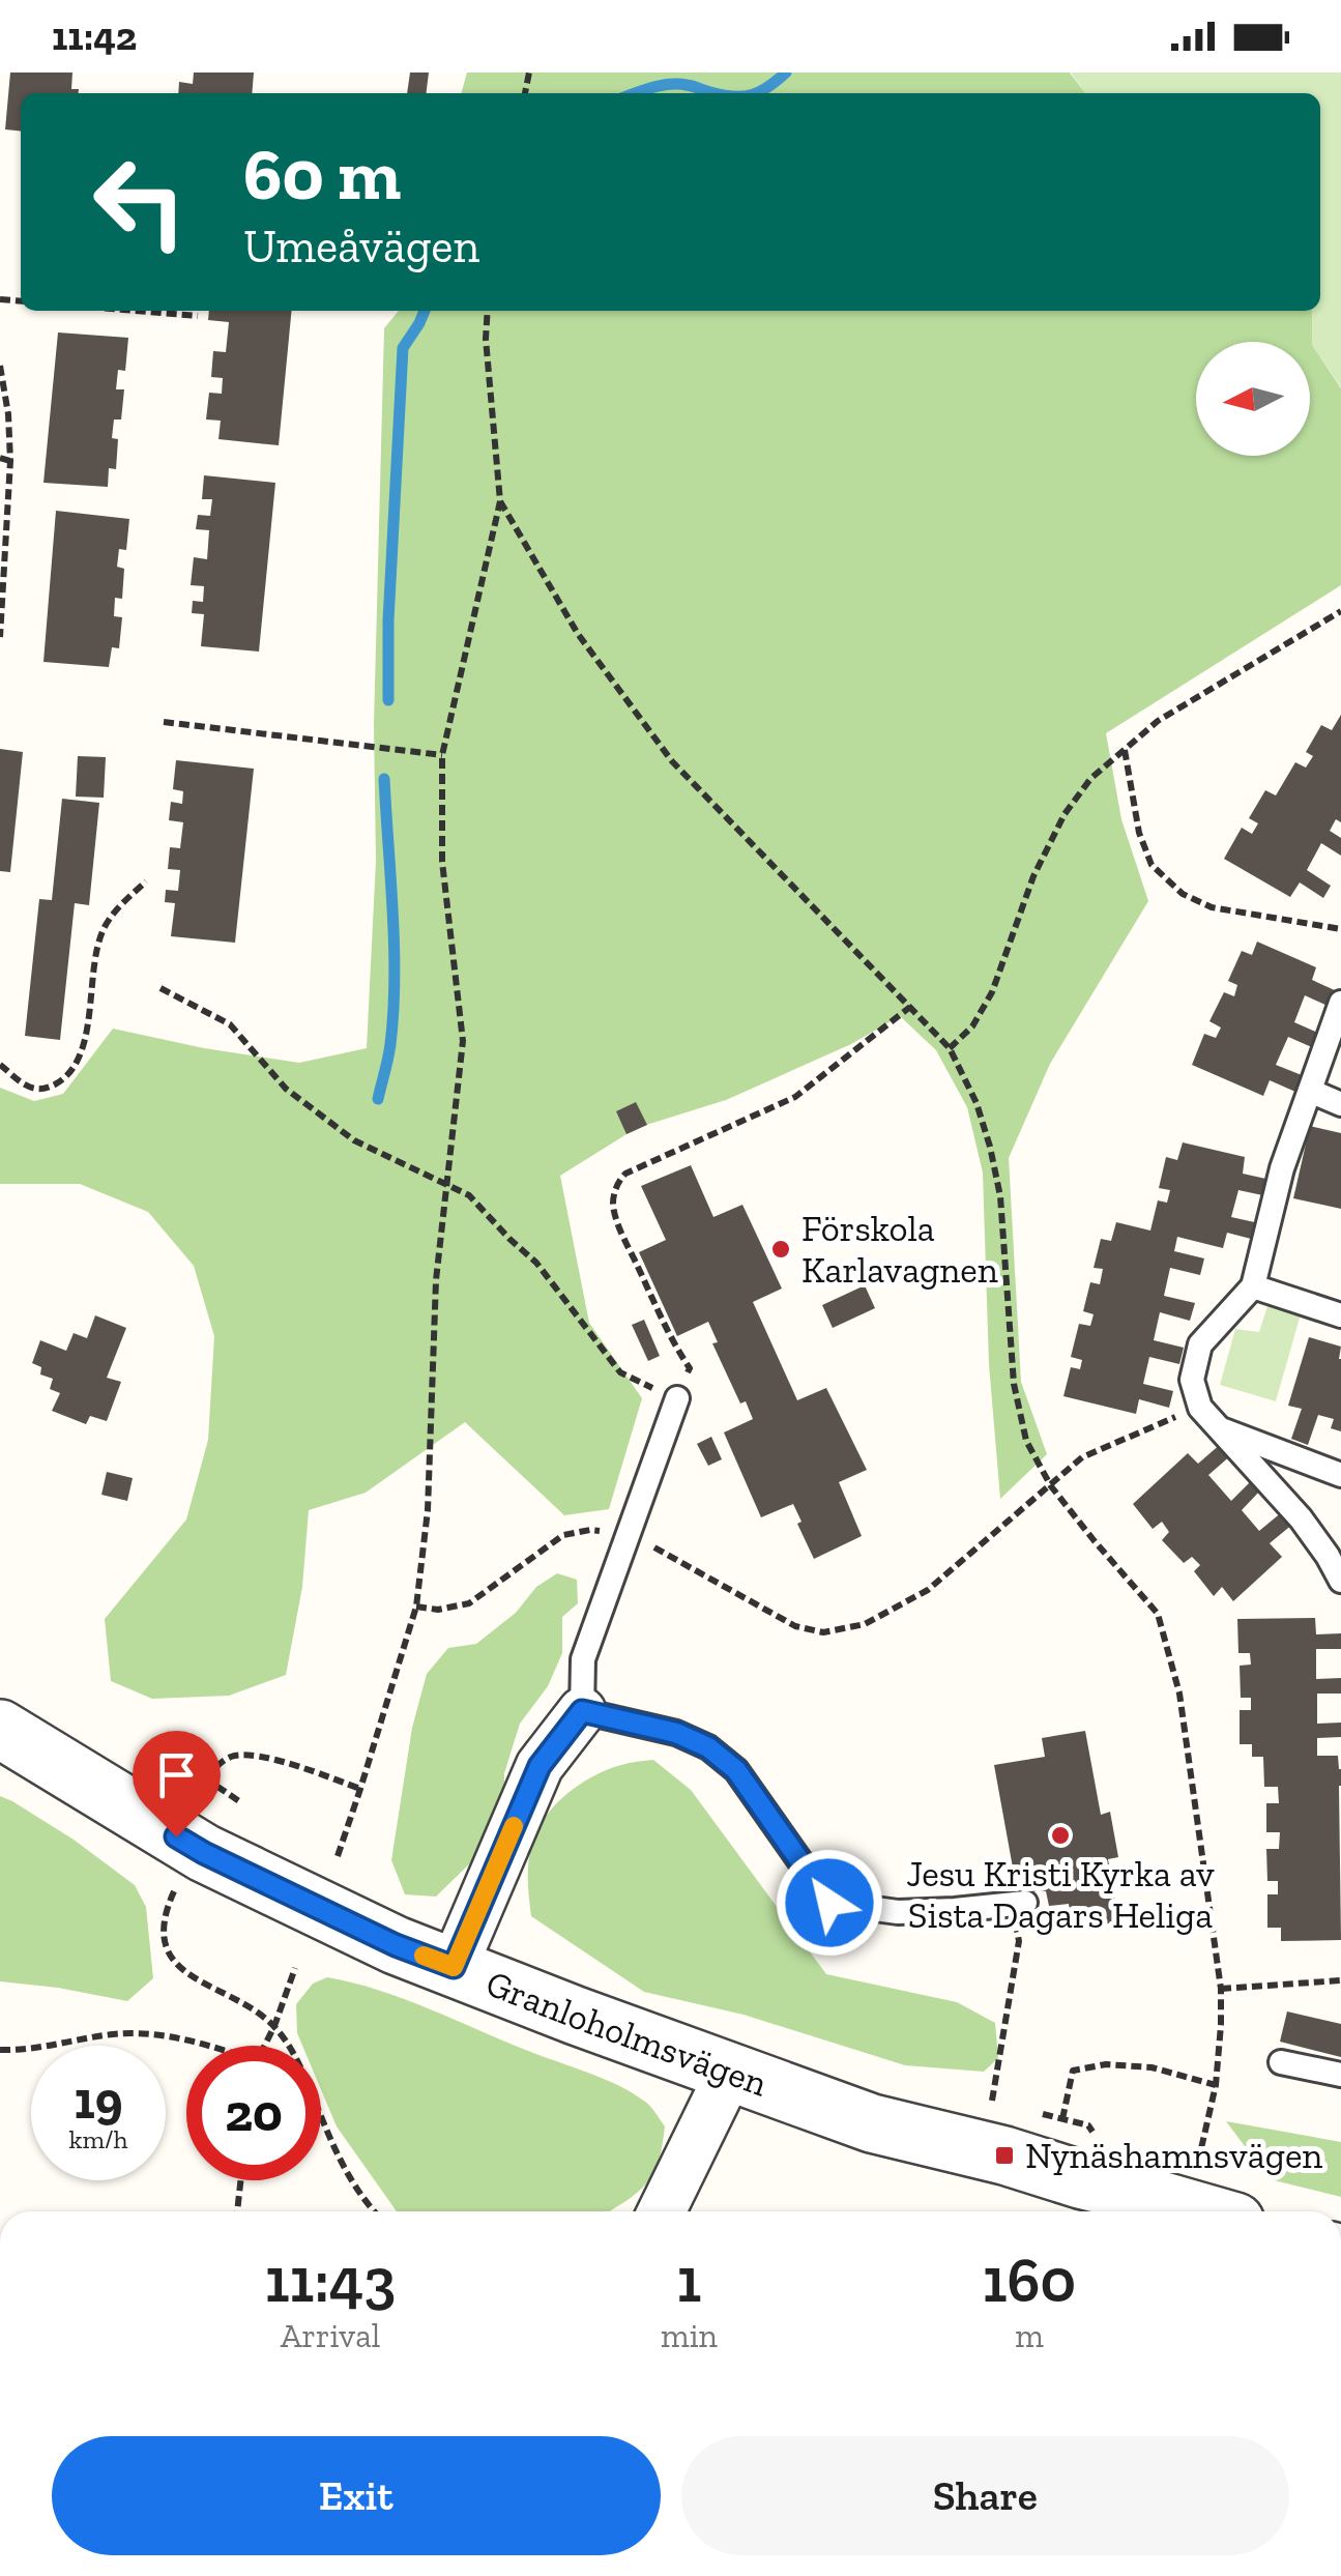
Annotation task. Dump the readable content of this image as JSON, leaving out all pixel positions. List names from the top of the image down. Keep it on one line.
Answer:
{"streets":{"street":["Granloholmsvägen"]},"places":{"other":["Förskola Karlavagnen","Jesu Kristi Kyrka av Sista Dagars Heliga"],"transit":["Nynäshamnsvägen"]},"north":"left","page":{"status":"11:42","turn":["60 m","Umeåvägen"],"speed":"19 km/h","limit":"20","eta":["11:43","Arrival","1","min","160","m"],"buttons":["Exit","Share"]}}
